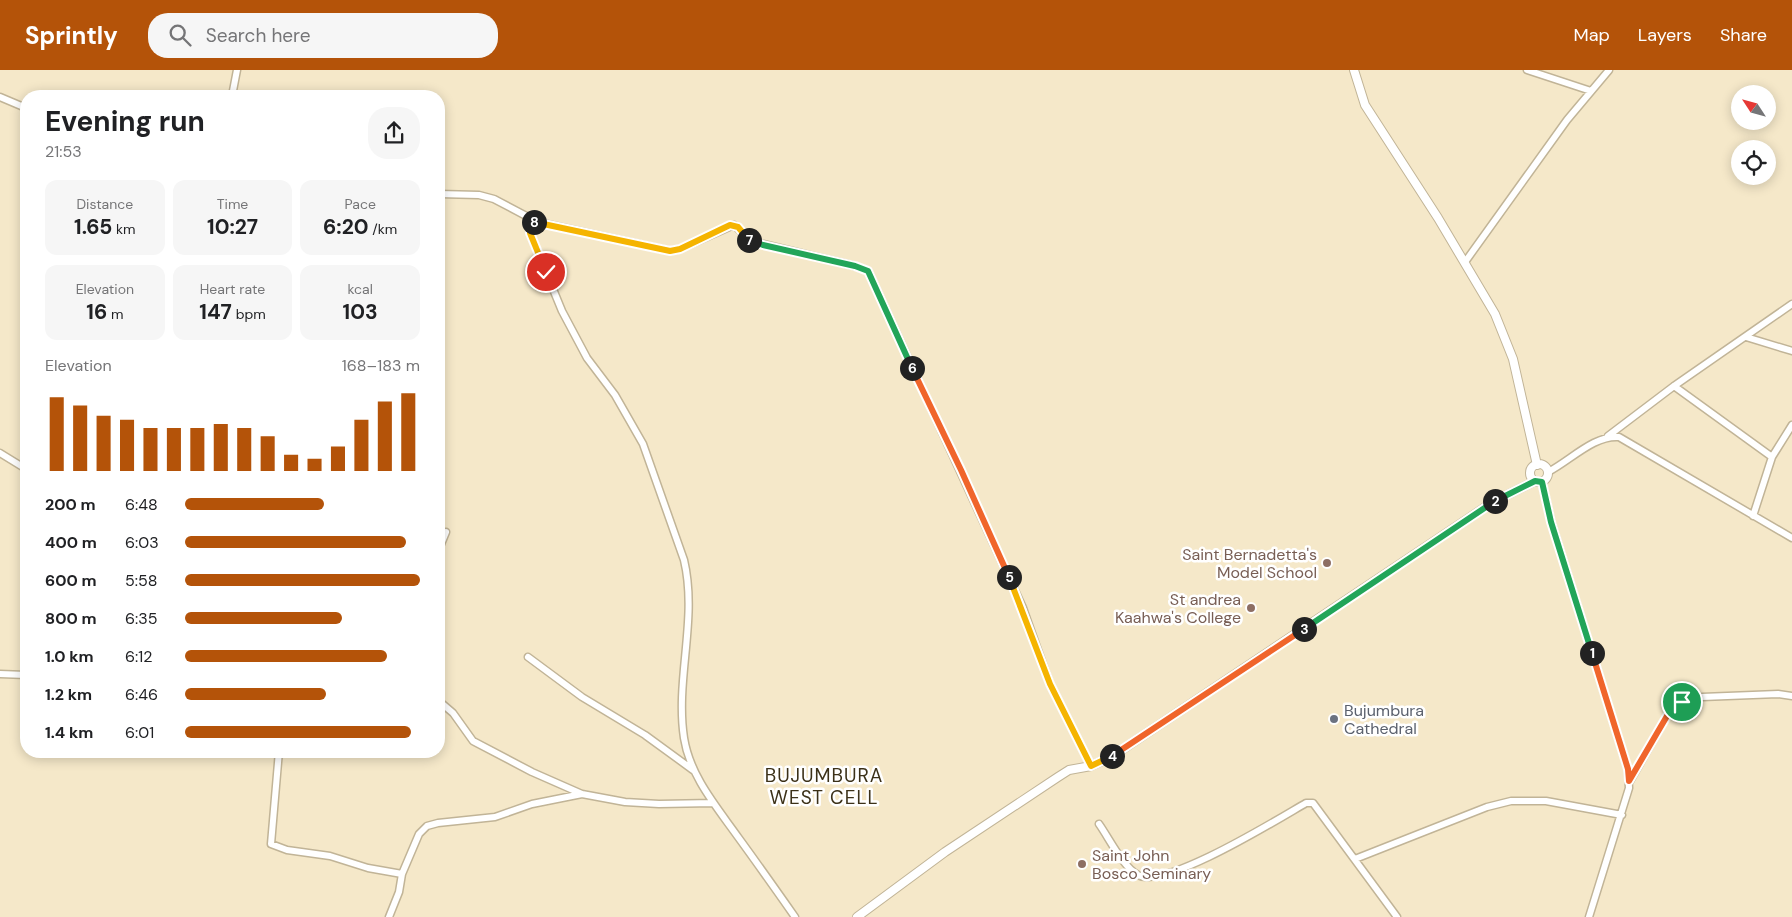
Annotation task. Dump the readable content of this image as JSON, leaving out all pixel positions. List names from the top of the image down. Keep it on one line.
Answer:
{"districts":["BUJUMBURA WEST CELL"],"places":["Saint Bernadetta's Model School","St andrea Kaahwa's College","Bujumbura Cathedral","Saint John Bosco Seminary"],"north":"top left","page":{"header":"Sprintly","search":"Search here","nav":["Map","Layers","Share"],"heading":["Evening run","21:53"],"stats":[["Distance","1.65 km"],["Time","10:27"],["Pace","6:20 /km"],["Elevation","16 m"],["Heart rate","147 bpm"],["kcal","103"]],"pins":["8","7","6","2","5","3","1","4"],"chart":["Elevation","168–183 m"],"list":[{"name":"200 m","note":"6:48"},{"name":"400 m","note":"6:03"},{"name":"600 m","note":"5:58"},{"name":"800 m","note":"6:35"},{"name":"1.0 km","note":"6:12"},{"name":"1.2 km","note":"6:46"},{"name":"1.4 km","note":"6:01"}]}}
